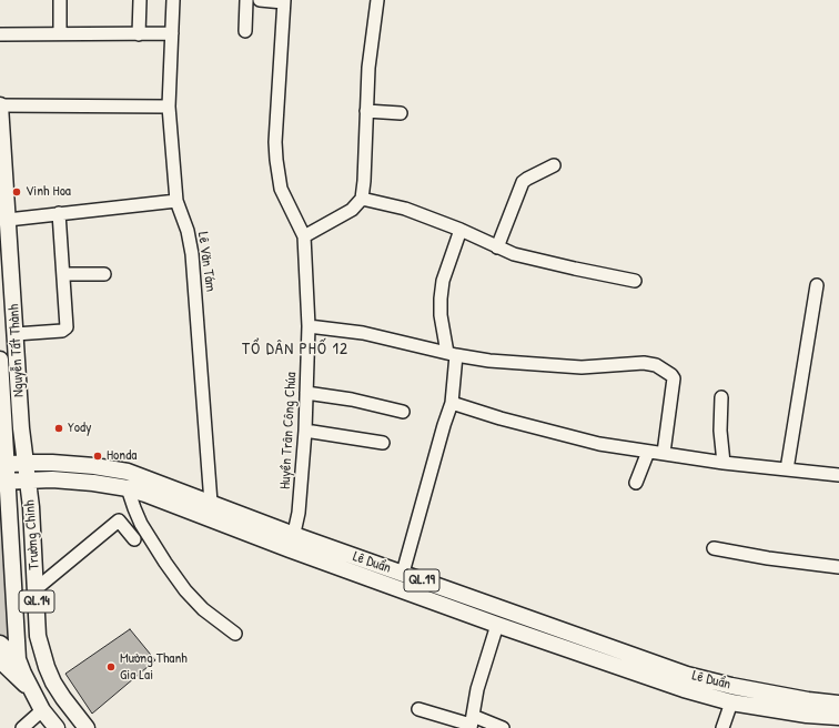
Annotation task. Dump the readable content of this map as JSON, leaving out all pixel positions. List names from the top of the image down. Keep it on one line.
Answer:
{"streets":{"main road":["Nguyễn Tất Thành","Trường Chinh","Lê Duẩn","QL.19","QL.14"],"street":["Lê Văn Tám","Huyền Trân Công Chúa"]},"crossings":[["Lê Văn Tám","Lê Duẩn"],["Nguyễn Tất Thành","Trường Chinh"],["Nguyễn Tất Thành","Lê Duẩn"],["Huyền Trân Công Chúa","Lê Duẩn"],["Trường Chinh","Lê Duẩn"]],"districts":["TỔ DÂN PHỐ 12"],"places":["Vinh Hoa","Yody","Honda","Mường Thanh Gia Lai"]}
